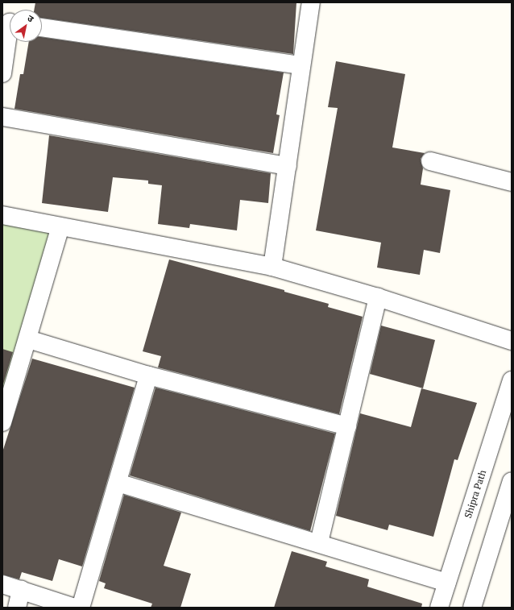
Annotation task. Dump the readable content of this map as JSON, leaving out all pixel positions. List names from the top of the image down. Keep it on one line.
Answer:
{"streets":{"street":["Shipra Path"]},"north":"top right"}
